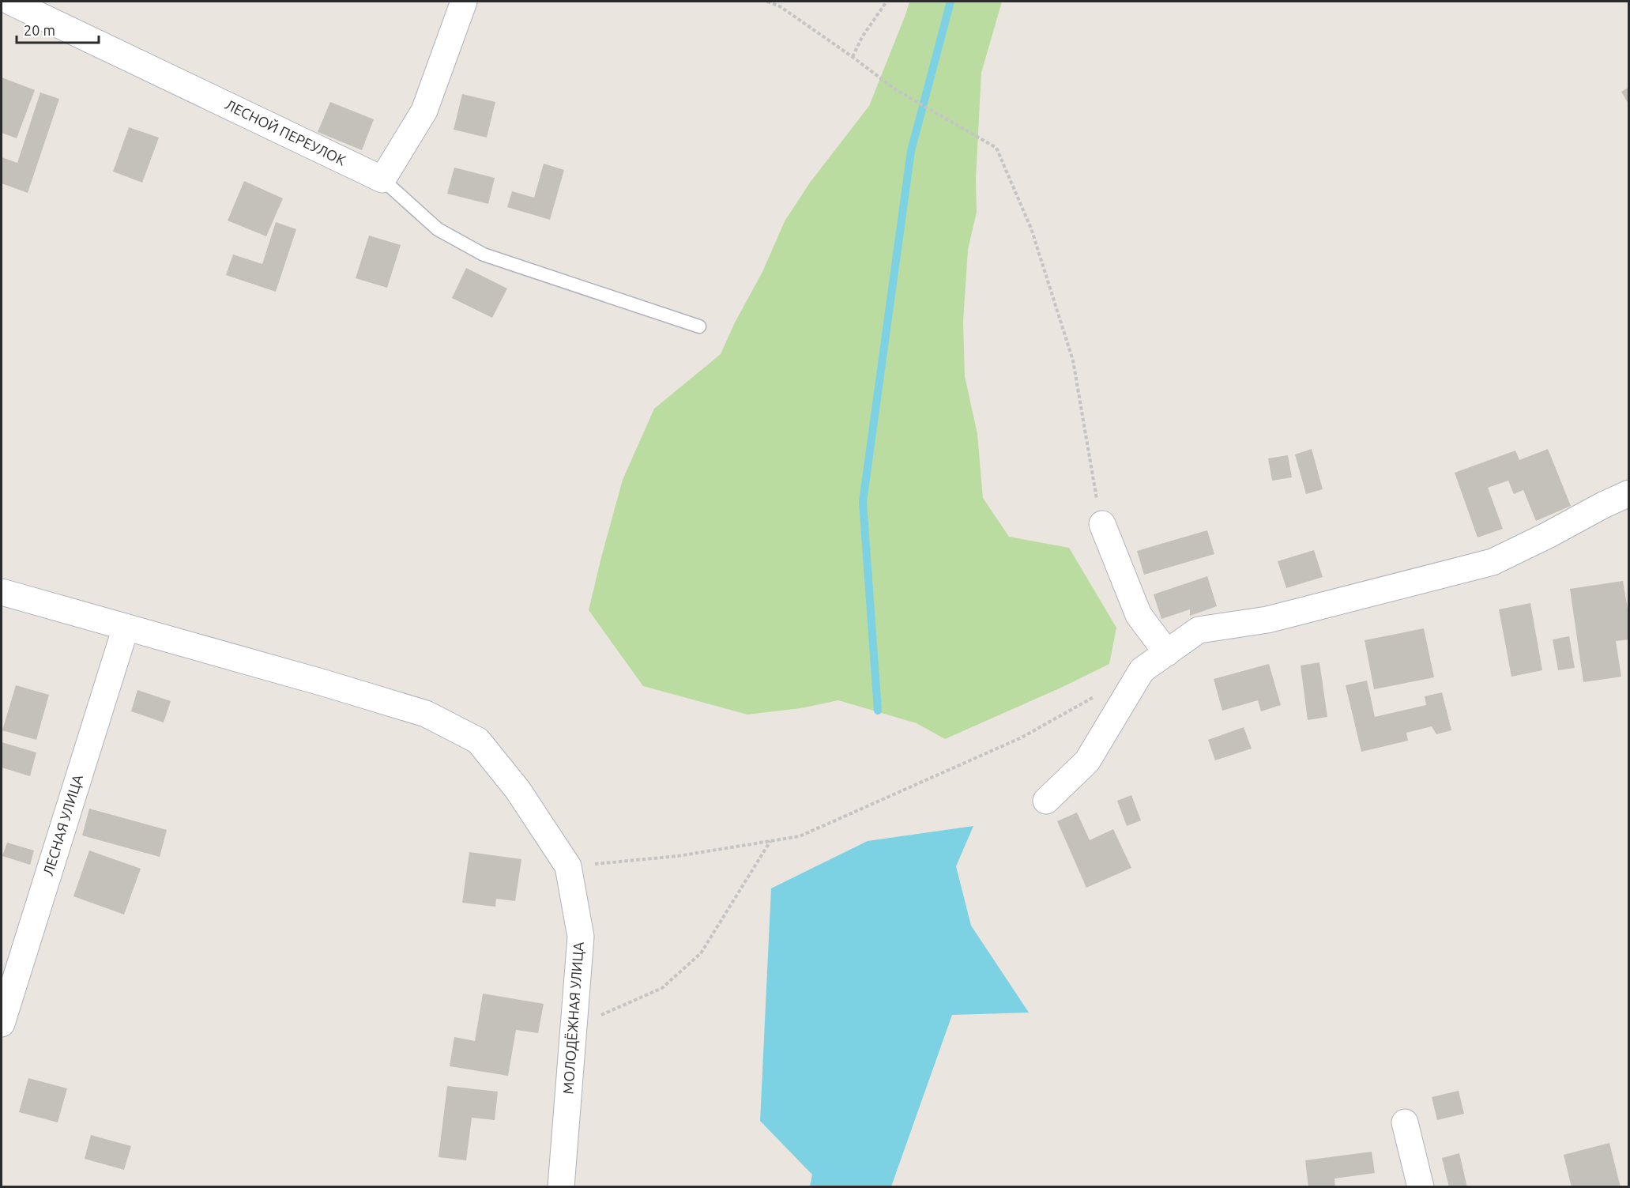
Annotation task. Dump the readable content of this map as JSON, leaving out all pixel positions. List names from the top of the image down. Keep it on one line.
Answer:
{"streets":{"street":["ЛЕСНОЙ ПЕРЕУЛОК","ЛЕСНАЯ УЛИЦА","МОЛОДЁЖНАЯ УЛИЦА"]},"crossings":[["ЛЕСНАЯ УЛИЦА","МОЛОДЁЖНАЯ УЛИЦА"]],"scale_bar":"20 m"}
